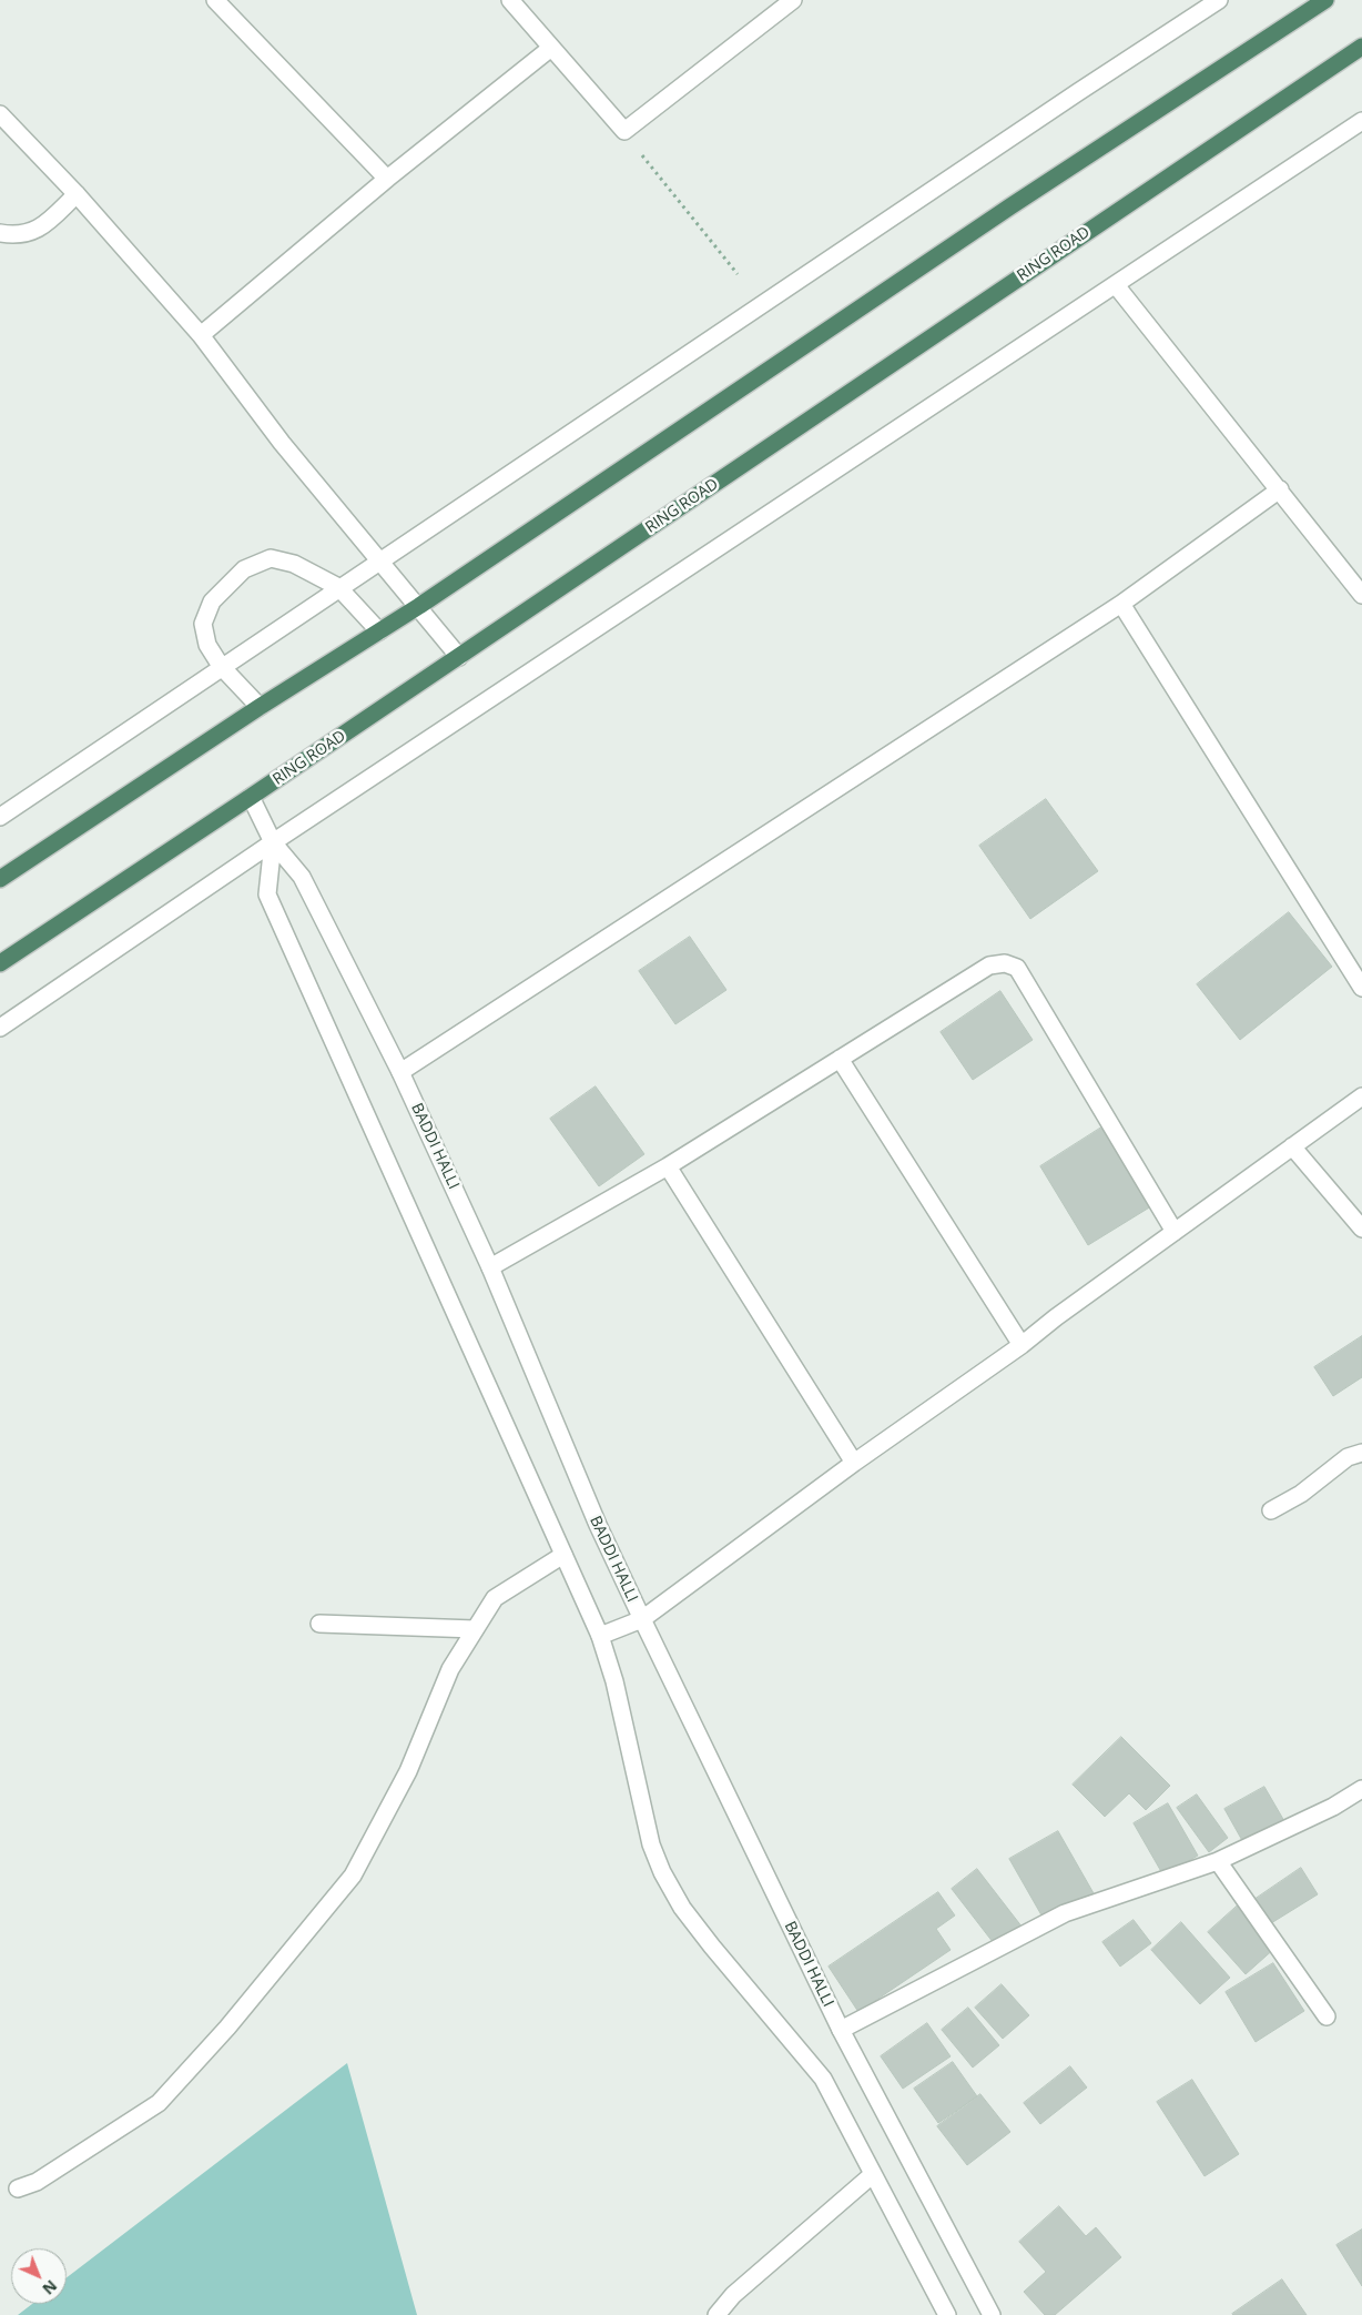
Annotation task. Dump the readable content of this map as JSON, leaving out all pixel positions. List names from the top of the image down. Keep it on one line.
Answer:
{"streets":{"highway":["RING ROAD"],"street":["BADDI HALLI"]},"crossings":[["RING ROAD","BADDI HALLI"]],"north":"bottom right"}
